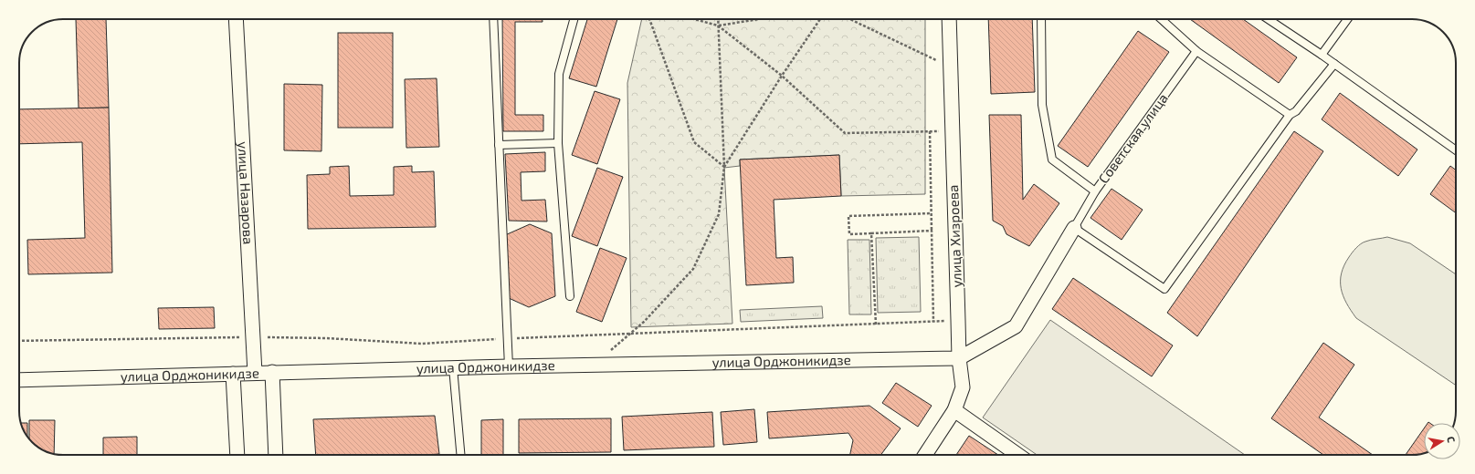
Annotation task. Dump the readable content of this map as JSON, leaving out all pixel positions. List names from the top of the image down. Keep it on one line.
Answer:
{"streets":{"street":["улица Назарова","улица Хизроева","улица Орджоникидзе"],"lane":["Советская улица"]},"crossings":[["улица Назарова","улица Орджоникидзе"],["улица Хизроева","улица Орджоникидзе"]],"north":"right"}
